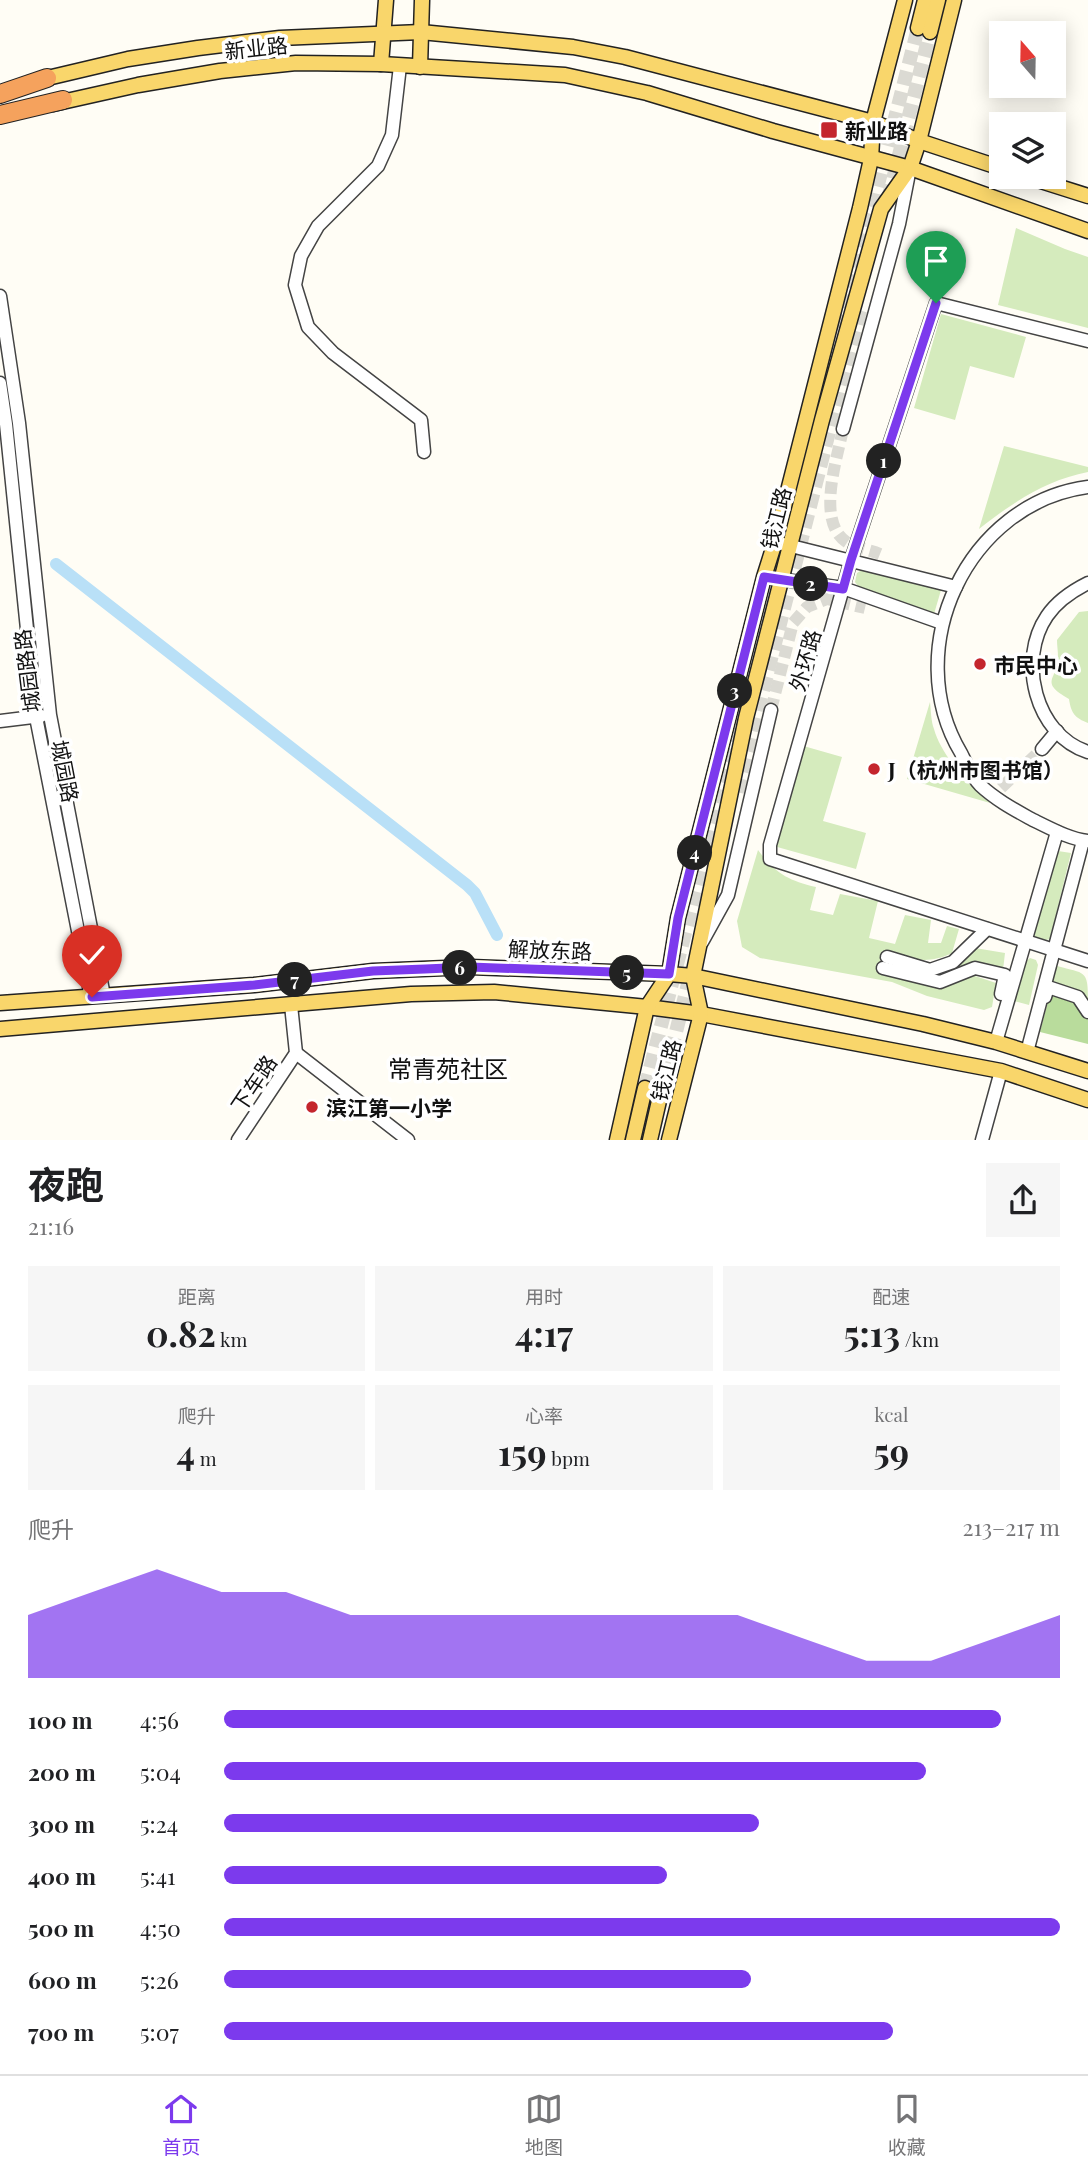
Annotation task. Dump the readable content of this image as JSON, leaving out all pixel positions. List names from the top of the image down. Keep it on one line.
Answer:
{"streets":{"main road":["新业路","钱江路","解放东路"],"street":["外环路","城园路路","城园路","下车路"]},"crossings":[["新业路","钱江路"],["钱江路","解放东路"],["城园路路","城园路"],["城园路路","解放东路"],["城园路","解放东路"]],"districts":["常青苑社区"],"places":{"transit":["新业路"],"other":["市民中心","J（杭州市图书馆）","滨江第一小学"]},"north":"top","page":{"pins":["1","2","3","4","6","5","7"],"heading":["夜跑","21:16"],"stats":[["距离","0.82 km"],["用时","4:17"],["配速","5:13 /km"],["爬升","4 m"],["心率","159 bpm"],["kcal","59"]],"chart":["爬升","213–217 m"],"list":[{"name":"100 m","note":"4:56"},{"name":"200 m","note":"5:04"},{"name":"300 m","note":"5:24"},{"name":"400 m","note":"5:41"},{"name":"500 m","note":"4:50"},{"name":"600 m","note":"5:26"},{"name":"700 m","note":"5:07"}],"tabs":["首页","地图","收藏"]}}
